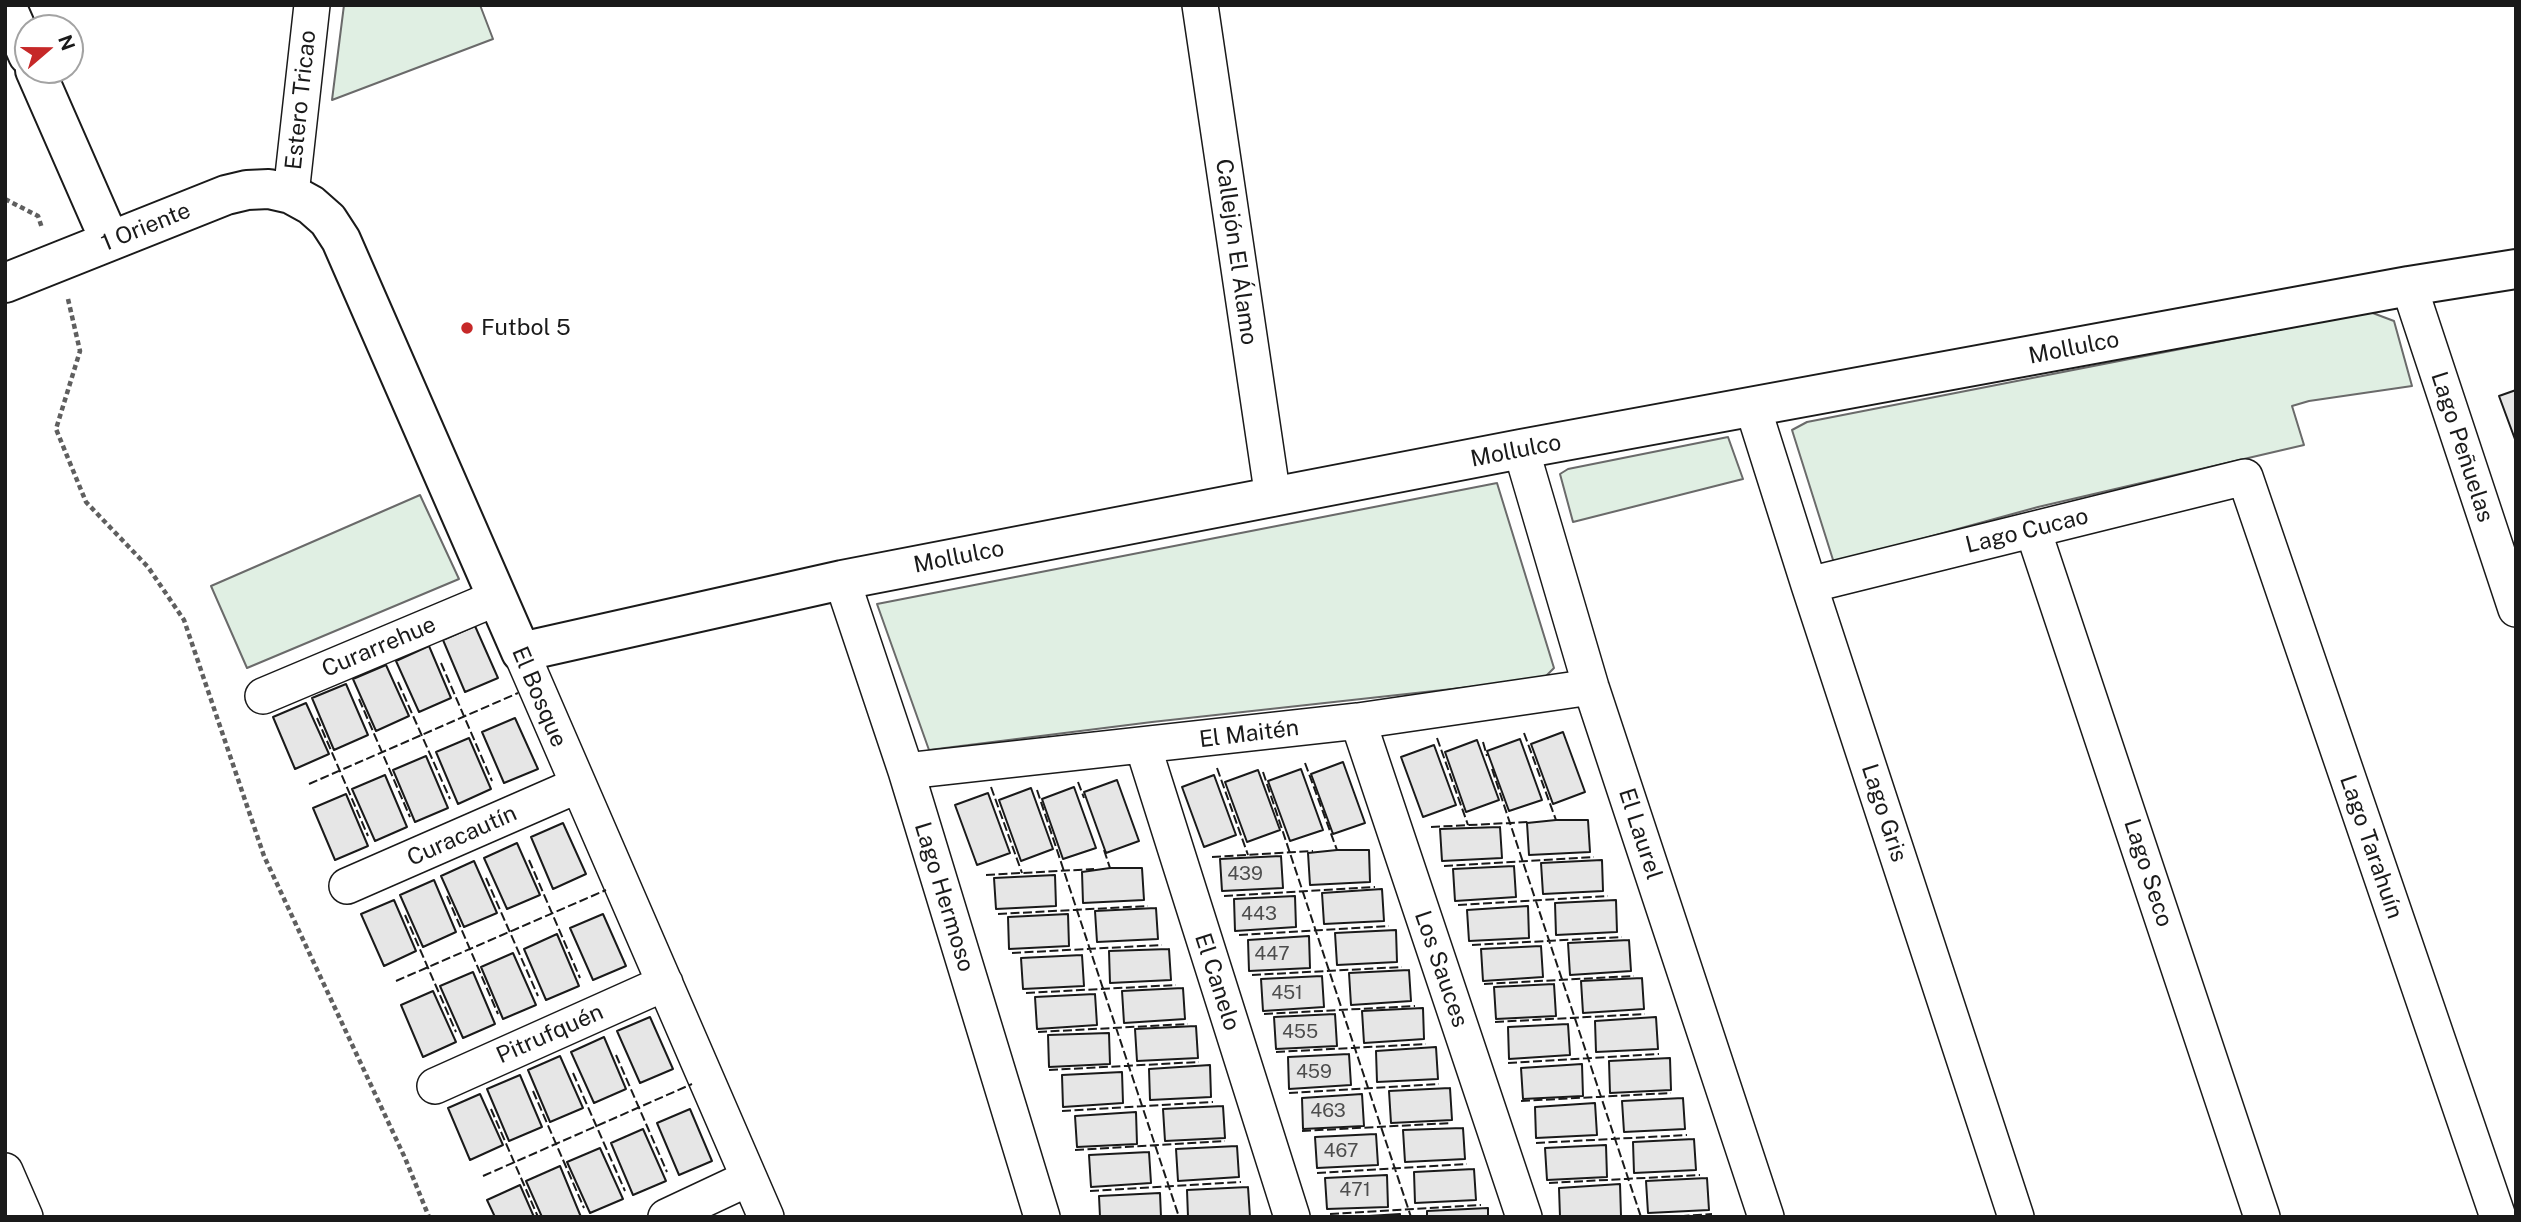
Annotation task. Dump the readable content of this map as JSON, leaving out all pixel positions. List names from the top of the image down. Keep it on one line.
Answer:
{"streets":{"street":["Estero Tricao","1 Oriente","Callejón El Álamo","Mollulco","Lago Peñuelas","Lago Cucao","Curarrehue","El Bosque","El Maitén","Lago Gris","El Laurel","Curacautín","Lago Tarahuín","Lago Seco","Lago Hermoso","Los Sauces","El Canelo","Pitrufquén"]},"crossings":[["Estero Tricao","1 Oriente"],["Estero Tricao","El Bosque"],["1 Oriente","El Bosque"],["Callejón El Álamo","Mollulco"],["Mollulco","Lago Peñuelas"],["Mollulco","El Bosque"],["Mollulco","Lago Gris"],["Mollulco","El Laurel"],["Mollulco","Lago Hermoso"],["Lago Cucao","Lago Gris"],["Lago Cucao","Lago Tarahuín"],["Lago Cucao","Lago Seco"],["Curarrehue","El Bosque"],["El Bosque","Curacautín"],["El Bosque","Pitrufquén"],["El Maitén","El Laurel"],["El Maitén","Lago Hermoso"],["El Maitén","Los Sauces"],["El Maitén","El Canelo"]],"places":["Futbol 5"],"house_numbers":["439","443","447","451","455","459","463","467","471"],"north":"right"}
